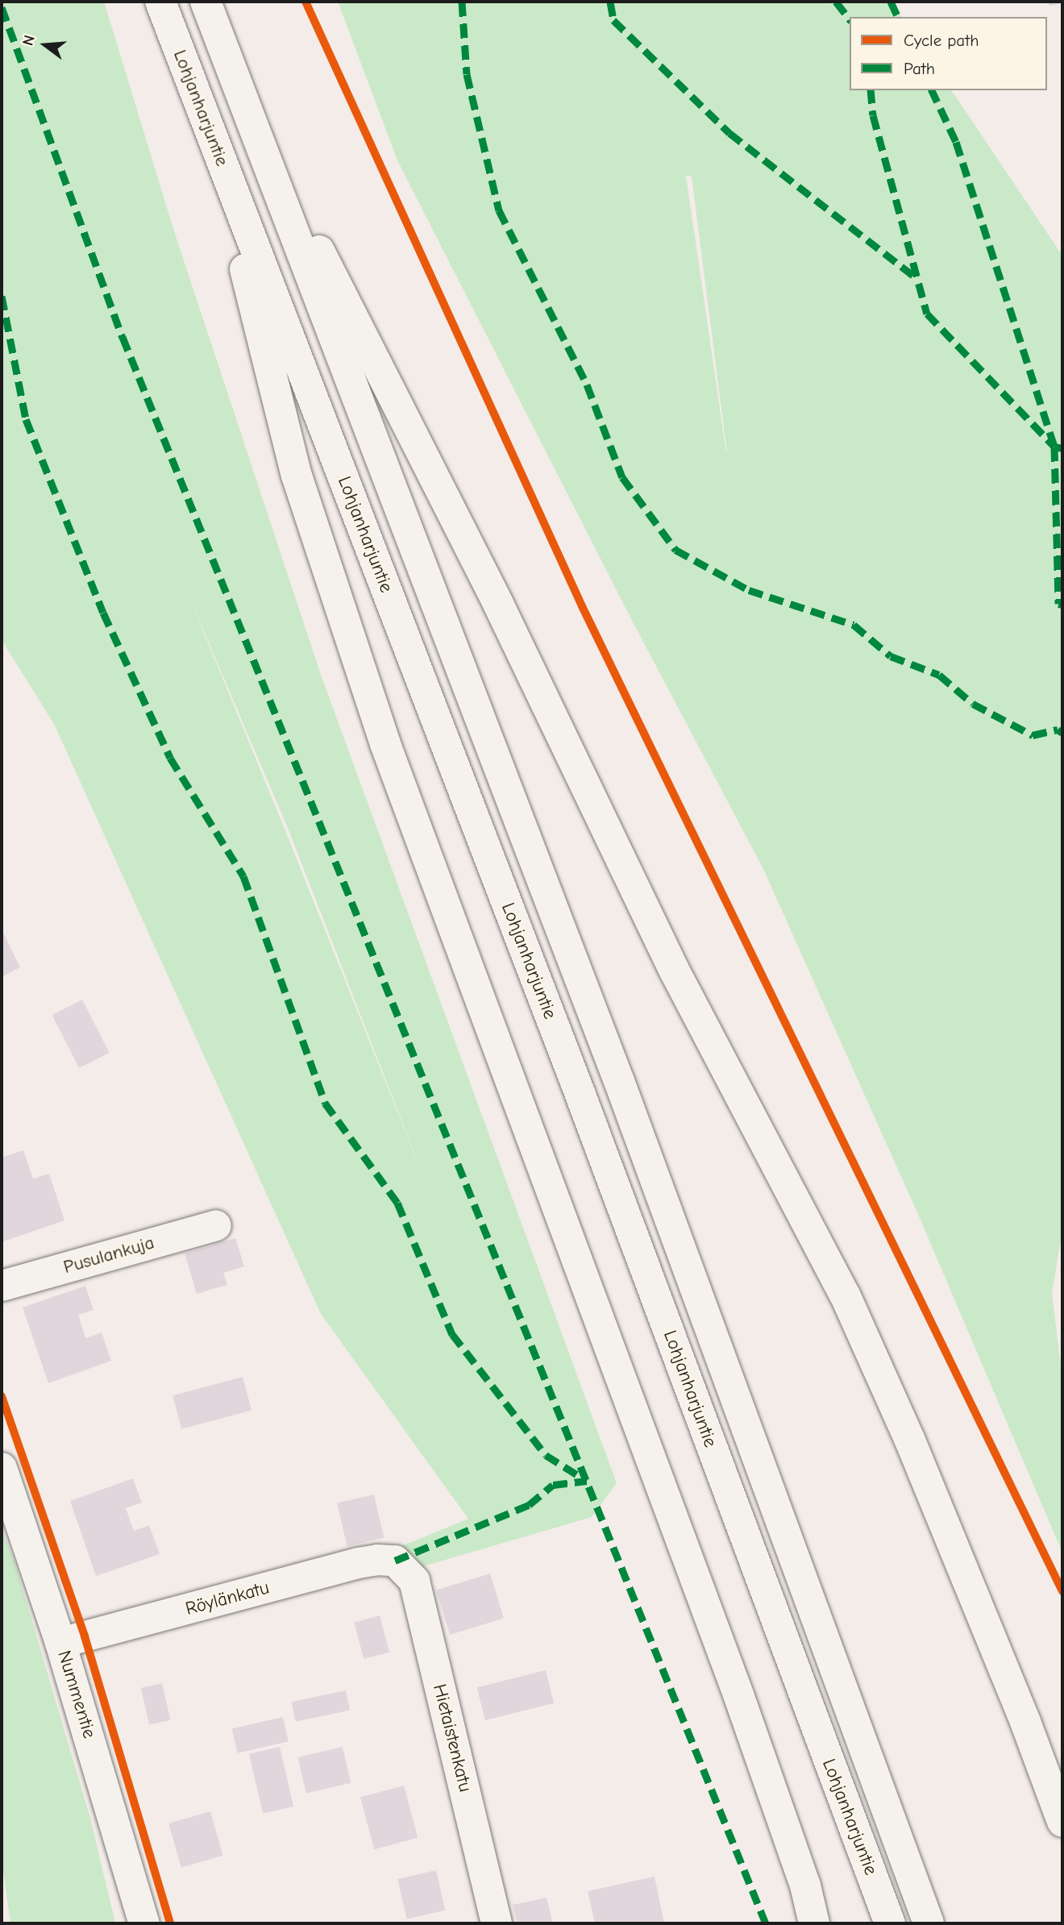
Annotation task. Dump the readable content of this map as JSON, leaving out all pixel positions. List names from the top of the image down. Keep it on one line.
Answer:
{"streets":{"main road":["Lohjanharjuntie","Pusulankuja","Röylänkatu","Nummentie","Hietaistenkatu"]},"crossings":[["Röylänkatu","Nummentie"],["Röylänkatu","Hietaistenkatu"]],"legend":["Cycle path","Path"],"north":"left"}
